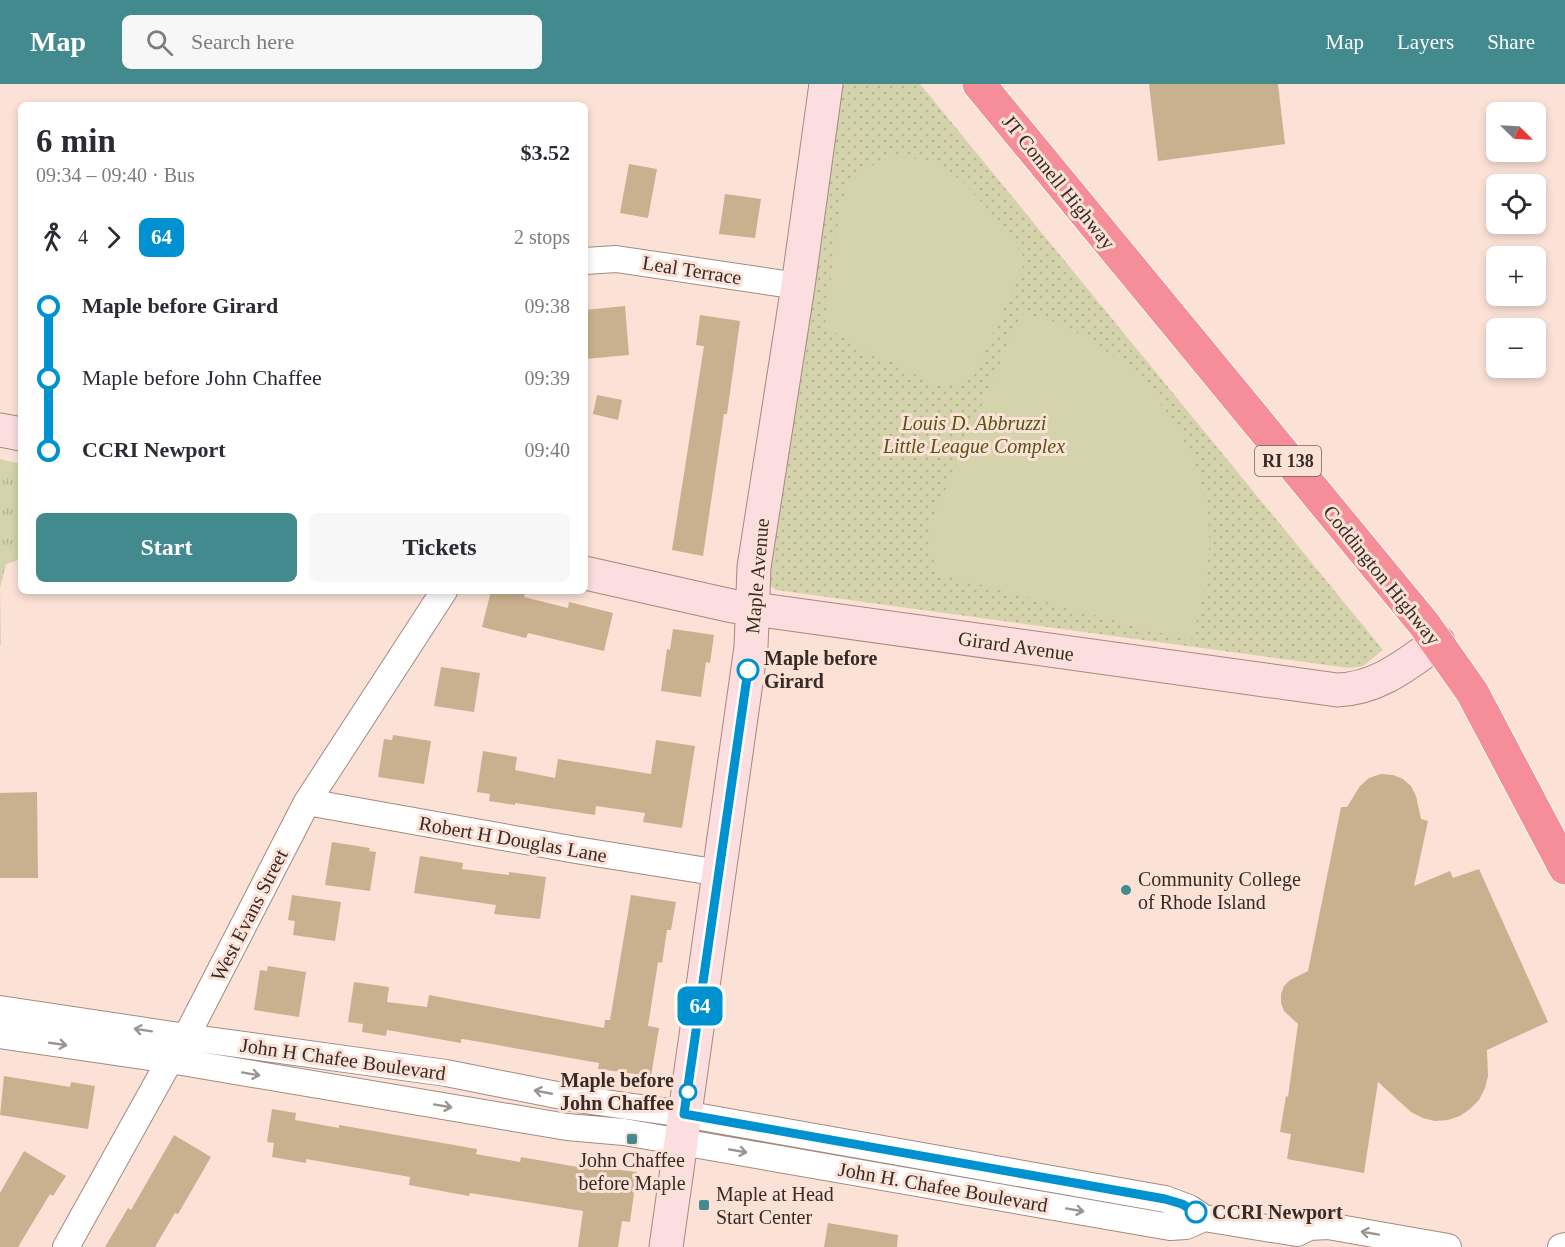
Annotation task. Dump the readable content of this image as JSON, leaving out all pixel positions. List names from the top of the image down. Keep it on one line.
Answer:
{"streets":{"highway":["JT Connell Highway","RI 138","Coddington Highway"],"street":["Leal Terrace","Maple Avenue","Girard Avenue","Robert H Douglas Lane","West Evans Street","John H Chafee Boulevard","John H. Chafee Boulevard"]},"crossings":[["JT Connell Highway","Coddington Highway"],["Leal Terrace","Maple Avenue"],["Coddington Highway","Girard Avenue"],["Maple Avenue","Girard Avenue"],["Maple Avenue","Robert H Douglas Lane"],["Maple Avenue","John H Chafee Boulevard"],["Maple Avenue","John H. Chafee Boulevard"],["Robert H Douglas Lane","West Evans Street"],["West Evans Street","John H Chafee Boulevard"],["John H Chafee Boulevard","John H. Chafee Boulevard"]],"parks":["Louis D. Abbruzzi Little League Complex"],"places":{"other":["Maple before Girard","Community College of Rhode Island","Maple before John Chaffee","CCRI Newport"],"transit":["John Chaffee before Maple","Maple at Head Start Center"]},"lines":["bus line 64"],"north":"bottom right","page":{"header":"Map","search":"Search here","nav":["Map","Layers","Share"],"on_map":"64","map_buttons":["+","−"],"heading":["6 min","09:34 – 09:40 · Bus","$3.52"],"legs":["4","64","2 stops"],"list":[{"name":"Maple before Girard","value":"09:38"},{"name":"Maple before John Chaffee","value":"09:39"},{"name":"CCRI Newport","value":"09:40"}],"buttons":["Start","Tickets"]}}
